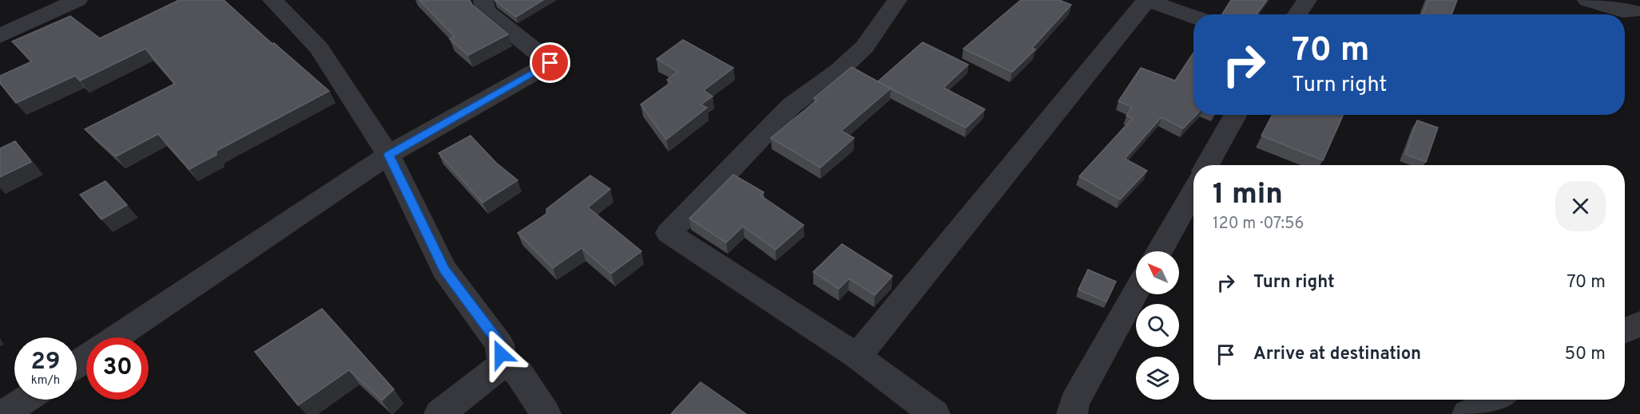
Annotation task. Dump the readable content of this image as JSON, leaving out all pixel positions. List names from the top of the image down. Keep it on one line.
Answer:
{"north":"top left","page":{"turn":["70 m","Turn right"],"heading":["1 min","120 m · 07:56"],"list":[{"name":"Turn right","value":"70 m"},{"name":"Arrive at destination","value":"50 m"}],"speed":"29 km/h","limit":"30"}}
